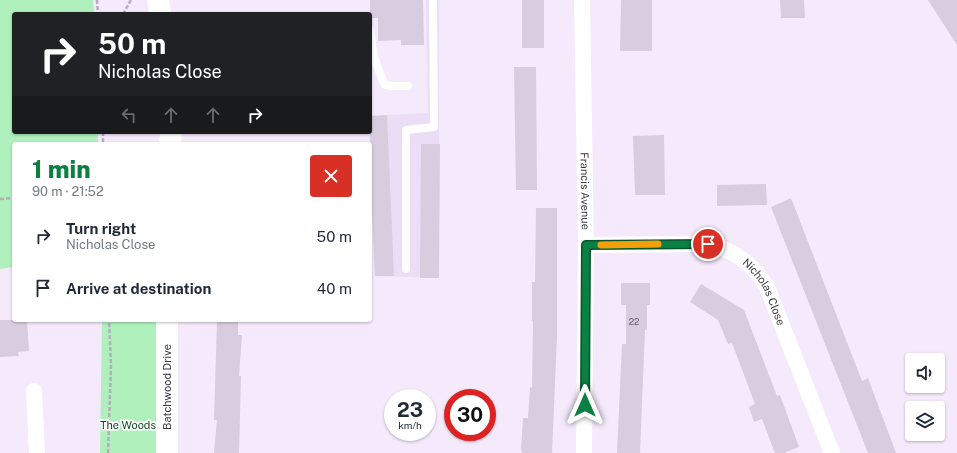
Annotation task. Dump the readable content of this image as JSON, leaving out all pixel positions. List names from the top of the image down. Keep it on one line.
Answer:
{"streets":{"street":["Francis Avenue","Nicholas Close","Batchwood Drive"]},"crossings":[["Francis Avenue","Nicholas Close"]],"parks":["The Woods"],"house_numbers":["22"],"page":{"turn":["50 m","Nicholas Close"],"heading":["1 min","90 m · 21:52"],"list":[{"name":"Turn right","note":"Nicholas Close","value":"50 m"},{"name":"Arrive at destination","value":"40 m"}],"speed":"23 km/h","limit":"30"}}
